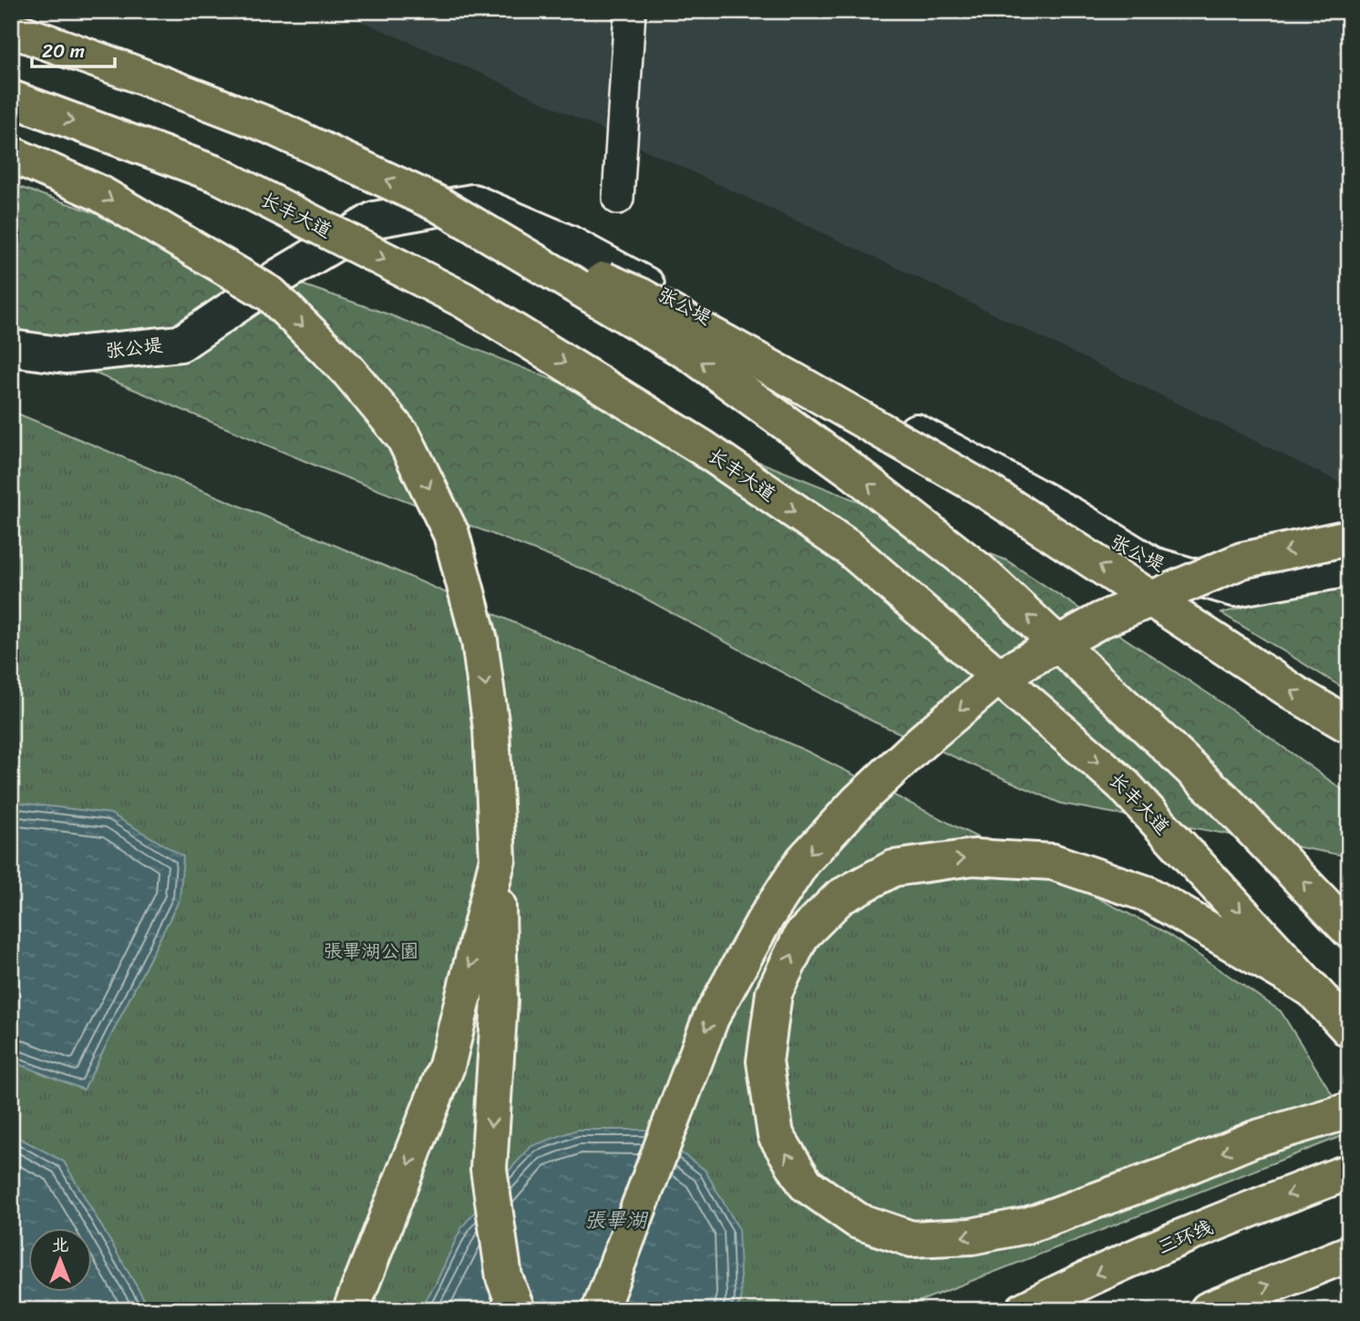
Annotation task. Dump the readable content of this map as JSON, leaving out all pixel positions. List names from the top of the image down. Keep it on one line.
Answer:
{"streets":{"highway":["长丰大道","三环线"],"street":["张公堤"]},"water":["張畢湖"],"parks":["張畢湖公園"],"scale_bar":"20 m","north":"top"}
